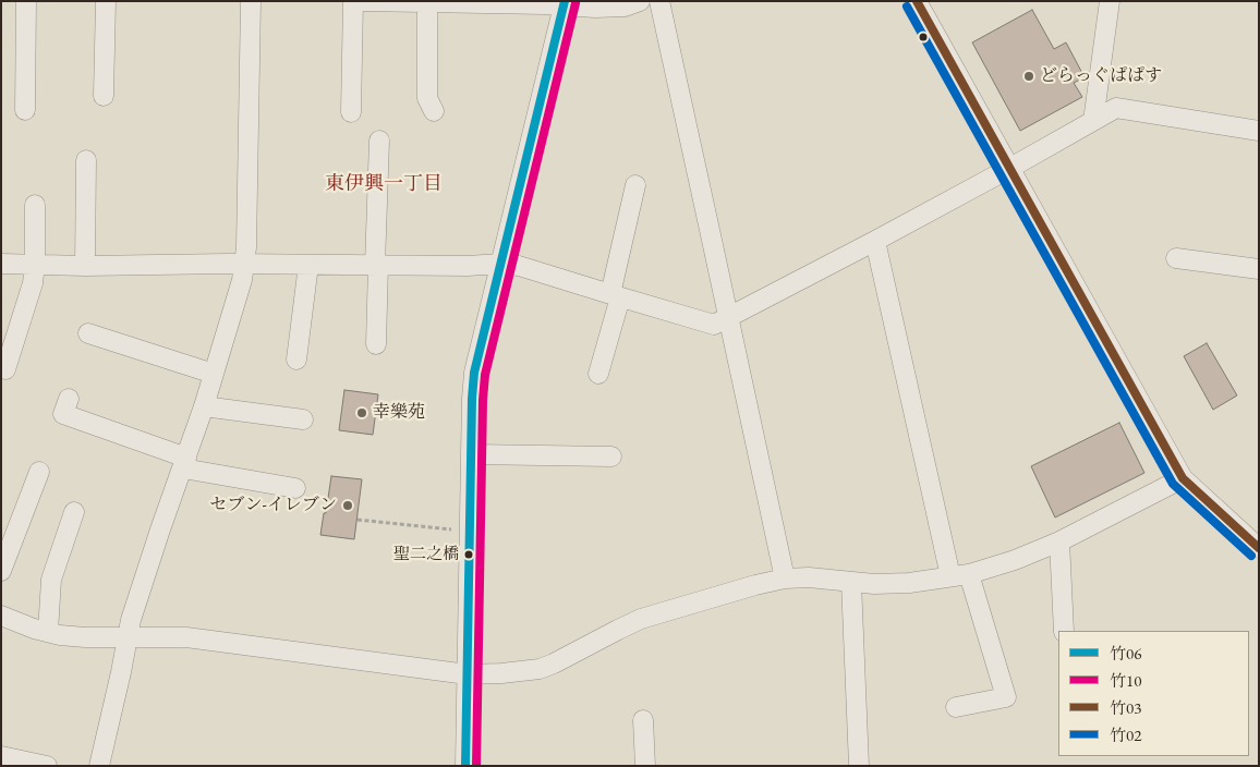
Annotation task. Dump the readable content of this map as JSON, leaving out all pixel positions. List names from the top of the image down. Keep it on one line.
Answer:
{"districts":["東伊興一丁目"],"places":["どらっぐぱぱす","幸樂苑","セブン-イレブン","聖二之橋"],"lines":["transit line 竹06","transit line 竹03","transit line 竹10","transit line 竹02"],"legend":["竹06","竹10","竹03","竹02"]}
